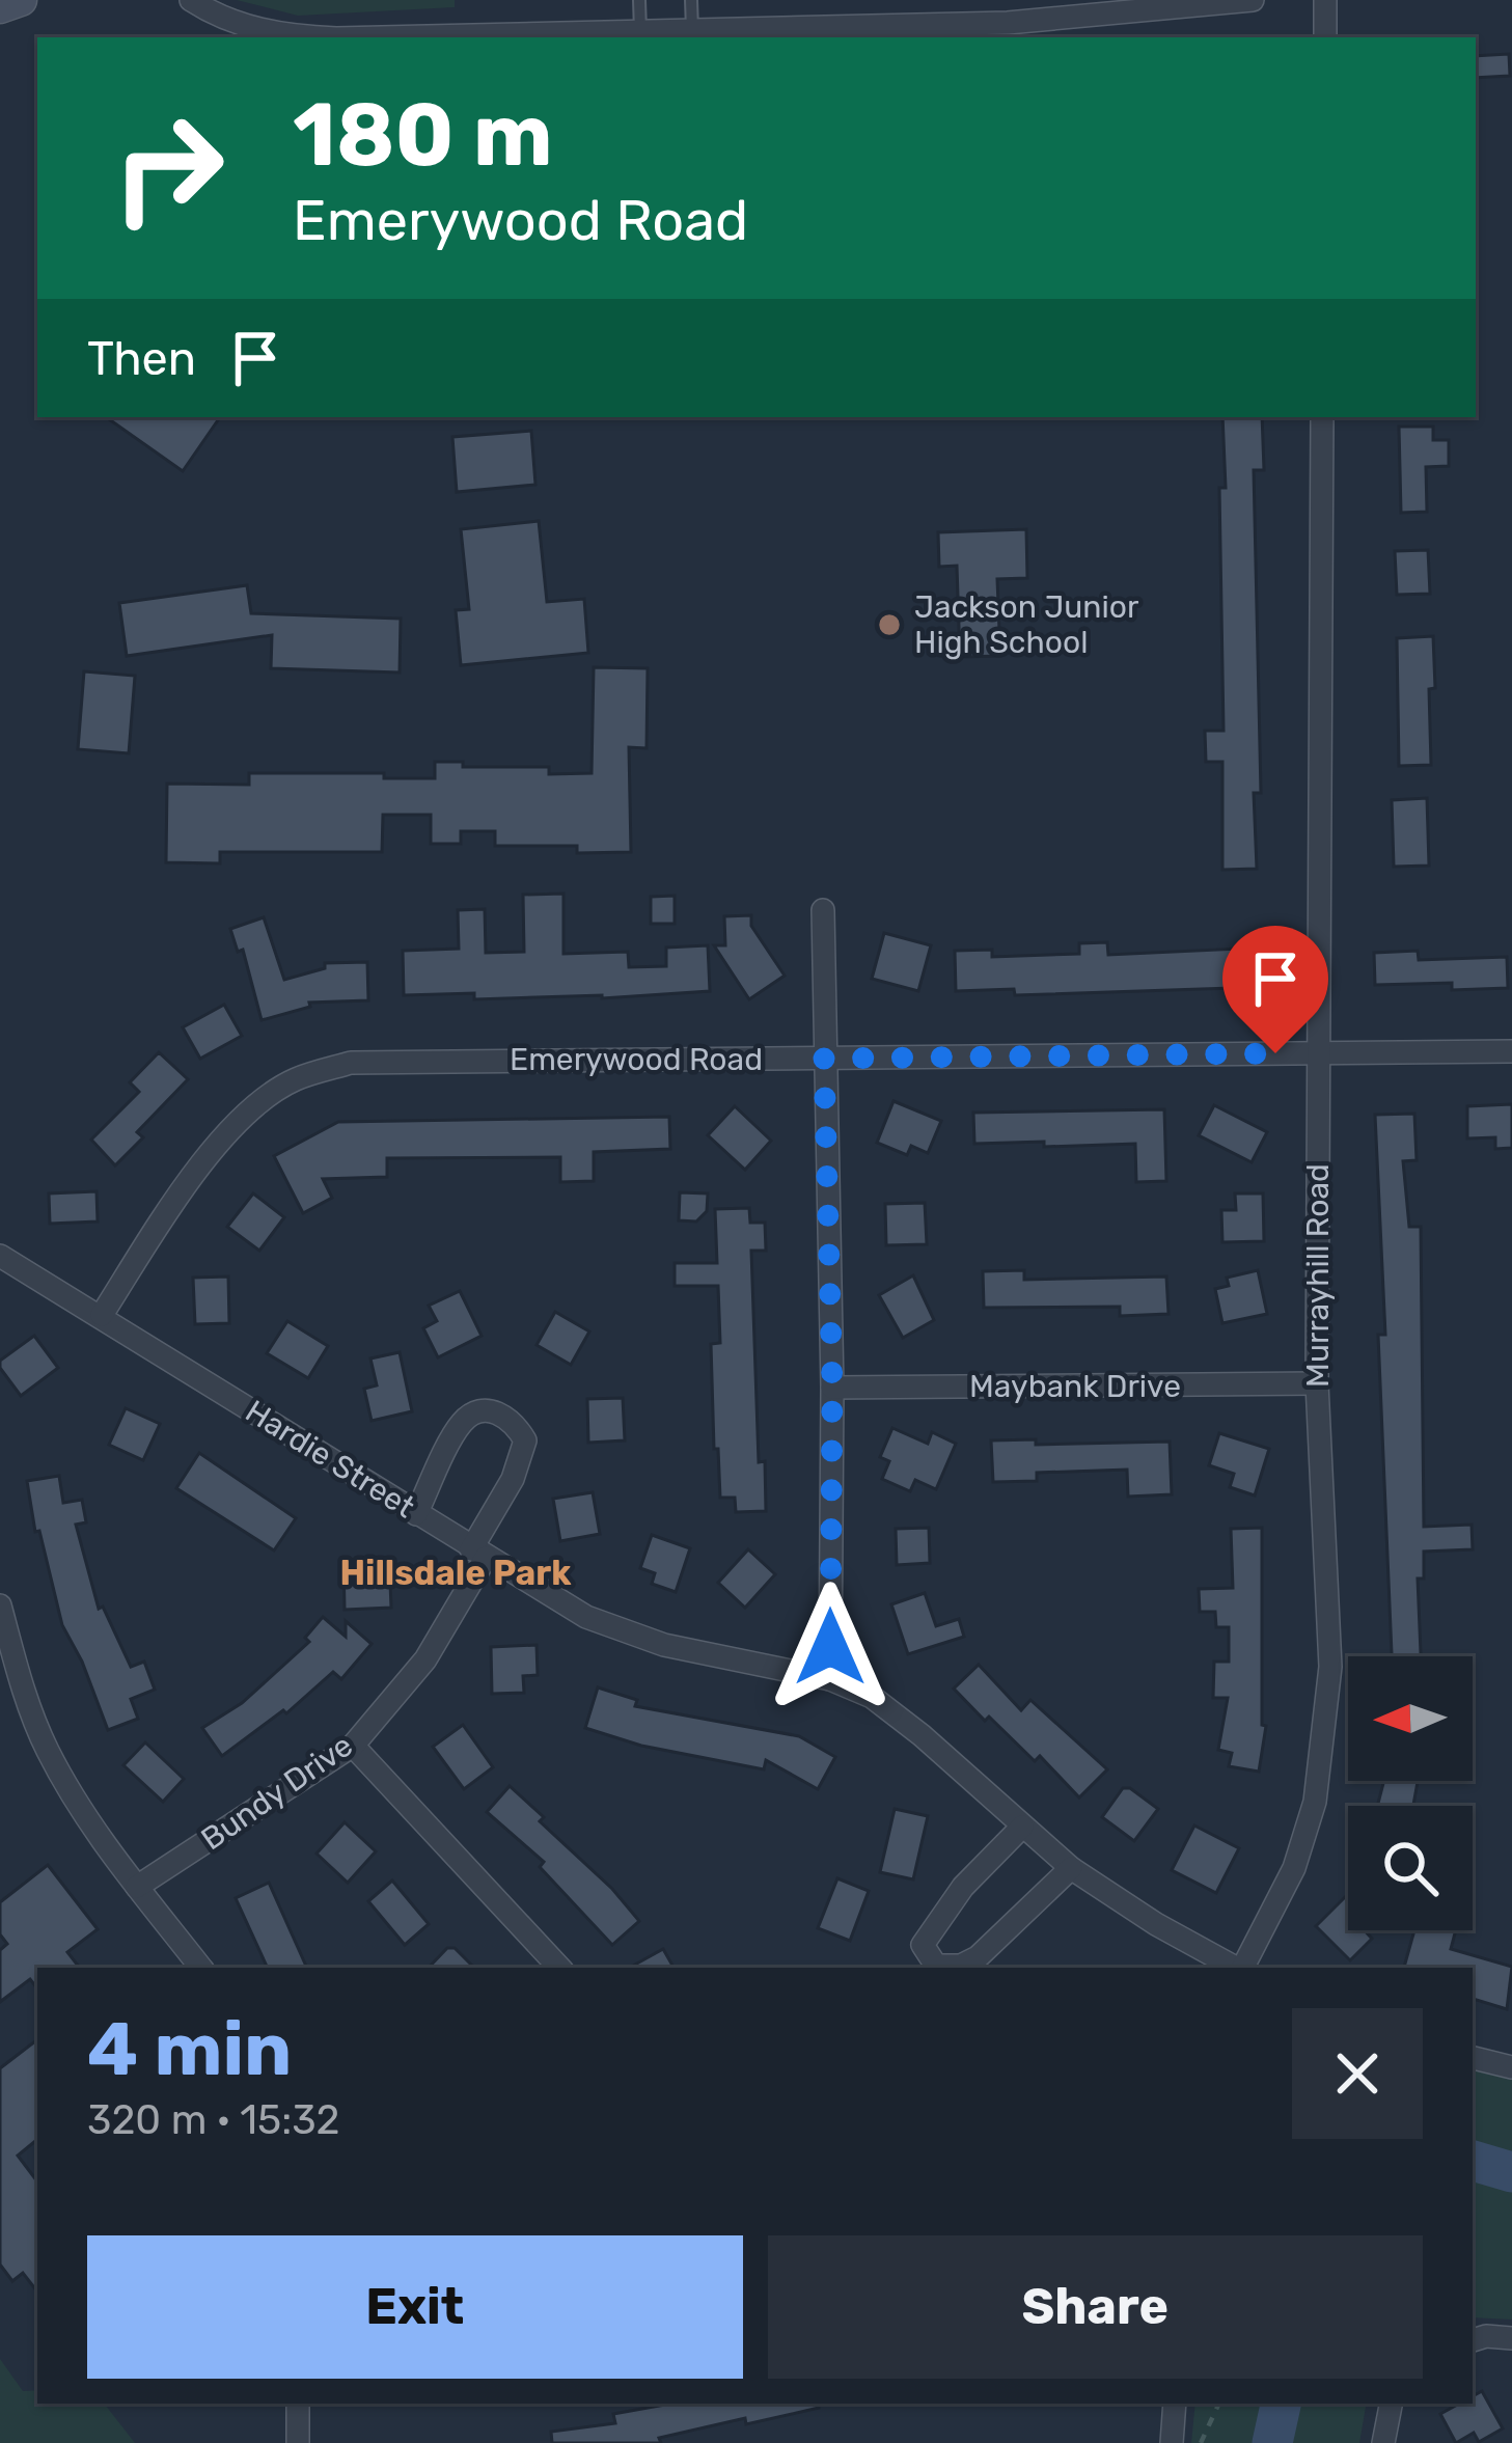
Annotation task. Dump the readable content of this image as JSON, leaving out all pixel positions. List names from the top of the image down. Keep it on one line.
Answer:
{"streets":{"street":["Emerywood Road","Murrayhill Road","Maybank Drive","Hardie Street","Bundy Drive"]},"crossings":[["Emerywood Road","Murrayhill Road"],["Emerywood Road","Hardie Street"],["Murrayhill Road","Maybank Drive"],["Hardie Street","Bundy Drive"]],"districts":["Hillsdale Park"],"places":["Jackson Junior High School"],"north":"left","page":{"turn":["180 m","Emerywood Road"],"then":"Then","heading":["4 min","320 m · 15:32"],"buttons":["Exit","Share"]}}
